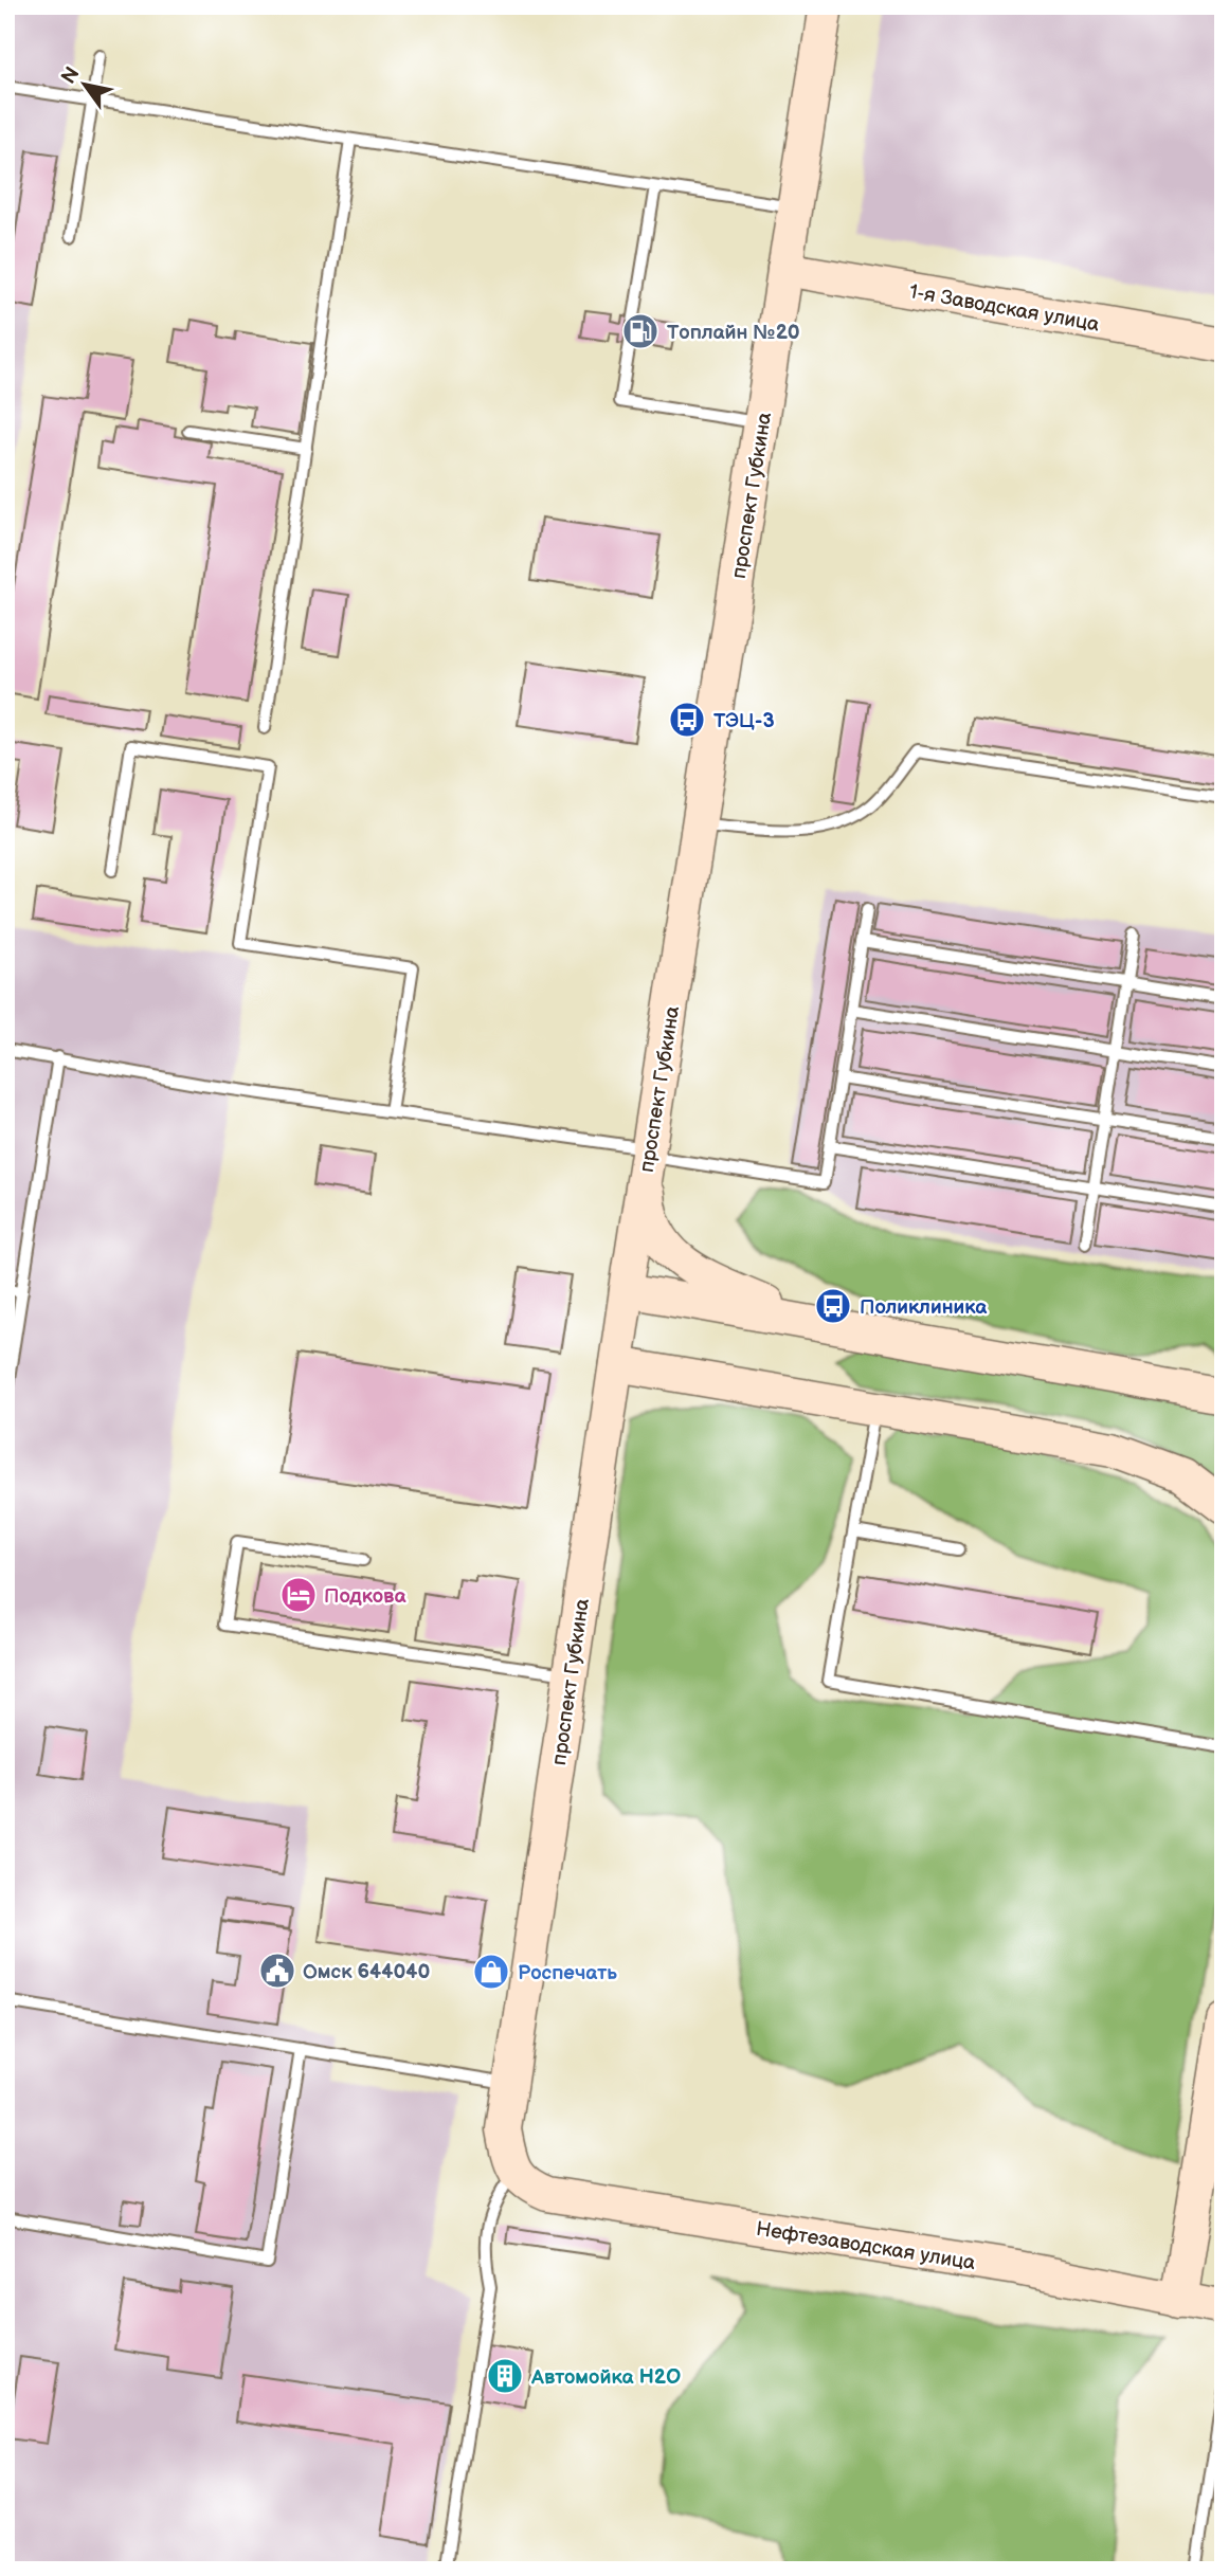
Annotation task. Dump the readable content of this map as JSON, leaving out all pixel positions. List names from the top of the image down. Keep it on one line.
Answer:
{"streets":{"main road":["1-я Заводская улица","проспект Губкина","Нефтезаводская улица"]},"crossings":[["1-я Заводская улица","проспект Губкина"],["проспект Губкина","Нефтезаводская улица"]],"places":{"fuel station":["Топлайн №20"],"bus stop":["ТЭЦ-3","Поликлиника"],"hotel":["Подкова"],"public building":["Омск 644040"],"shop":["Роспечать"],"building":["Автомойка H2O"]},"north":"top left"}
